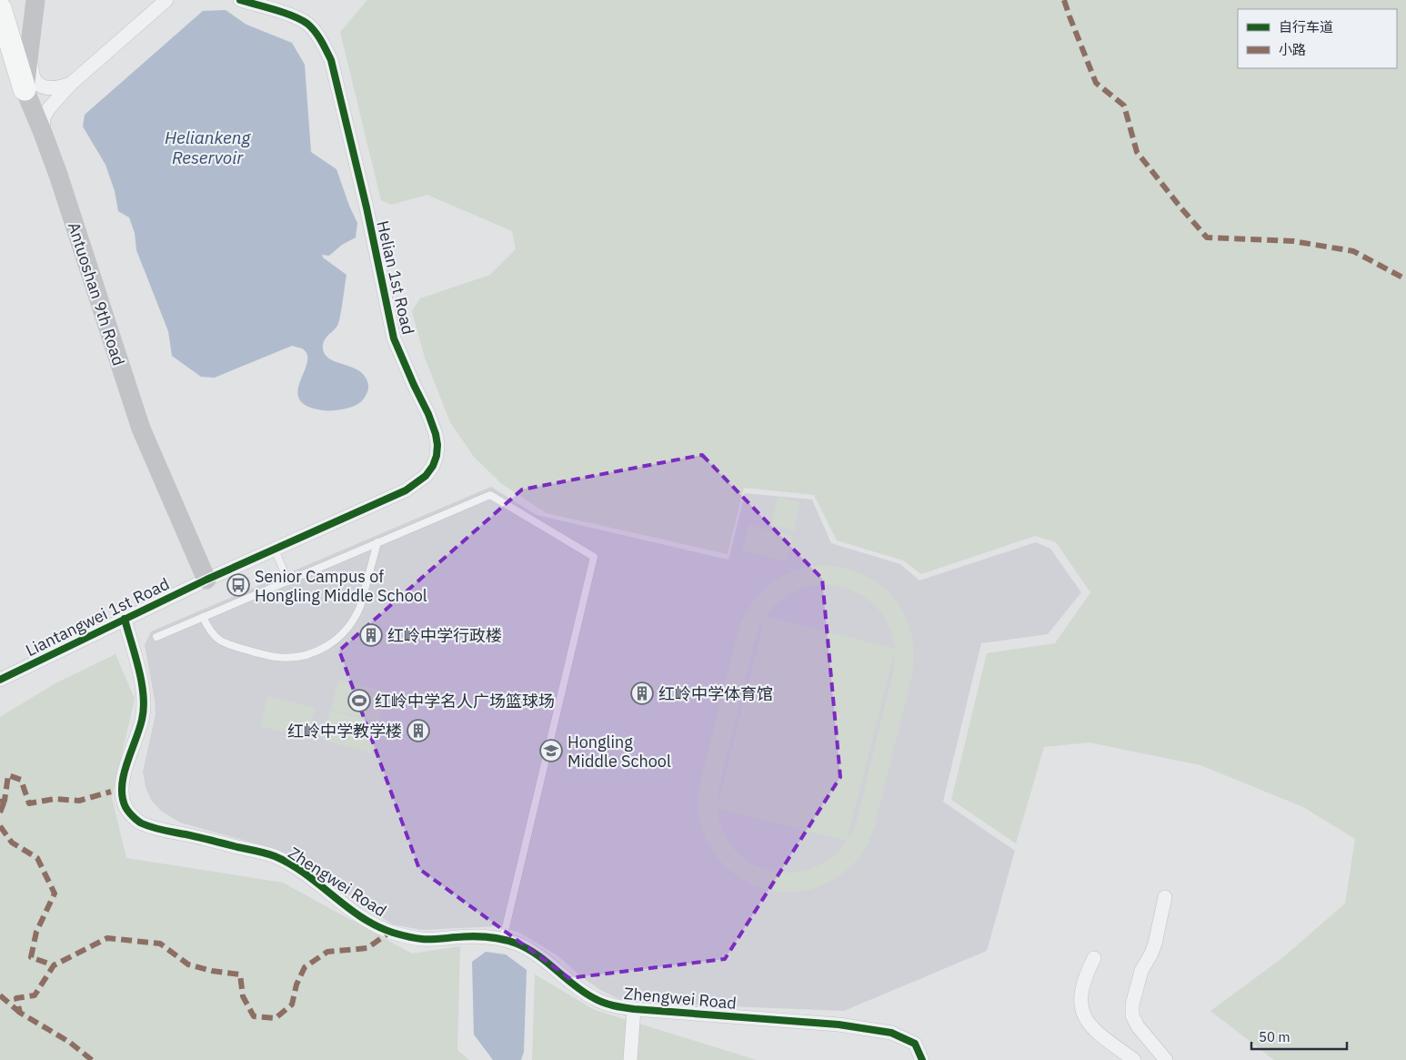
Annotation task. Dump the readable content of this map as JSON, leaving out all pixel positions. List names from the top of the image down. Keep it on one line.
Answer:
{"streets":{"street":["Helian 1st Road","Antuoshan 9th Road","Liantangwei 1st Road","Zhengwei Road"]},"crossings":[["Helian 1st Road","Antuoshan 9th Road"],["Helian 1st Road","Liantangwei 1st Road"],["Antuoshan 9th Road","Liantangwei 1st Road"],["Liantangwei 1st Road","Zhengwei Road"]],"water":["Heliankeng Reservoir"],"places":{"bus stop":["Senior Campus of Hongling Middle School"],"building":["红岭中学行政楼","红岭中学体育馆","红岭中学教学楼"],"sports":["红岭中学名人广场篮球场"],"school or university":["Hongling Middle School"]},"legend":["自行车道","小路"],"scale_bar":"50 m"}
